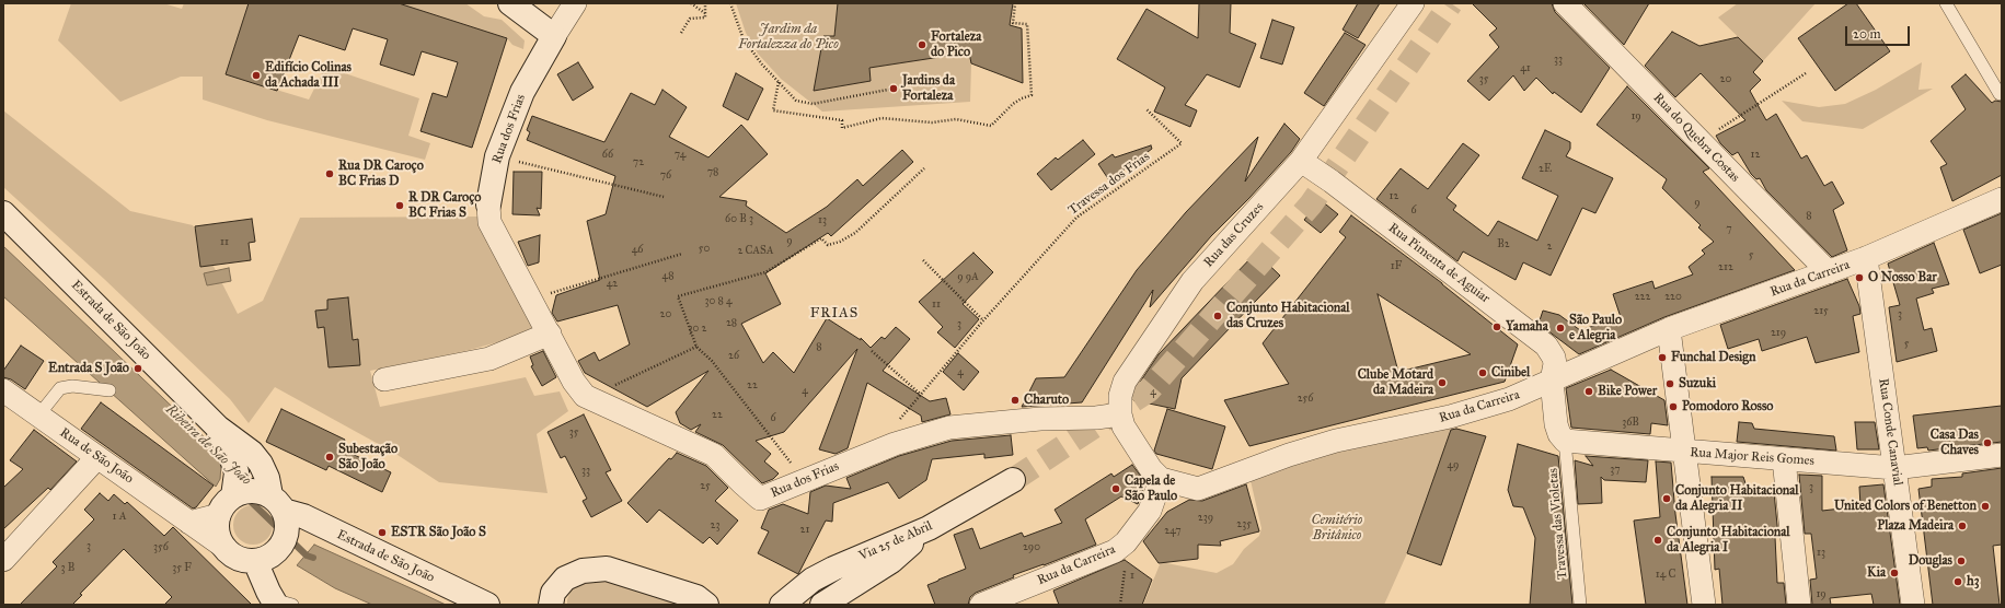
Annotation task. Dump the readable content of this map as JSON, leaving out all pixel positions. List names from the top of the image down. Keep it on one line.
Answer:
{"streets":{"main road":["Rua dos Frias","Estrada de São João","Via 25 de Abril"],"street":["Rua do Quebra Costas","Rua das Cruzes","Rua Pimenta de Aguiar","Rua da Carreira","Rua Conde Canavial","Rua de São João","Rua Major Reis Gomes"],"lane":["Travessa das Violetas"],"path":["Travessa dos Frias"]},"crossings":[["Rua dos Frias","Travessa dos Frias"],["Rua dos Frias","Rua das Cruzes"],["Rua do Quebra Costas","Rua da Carreira"],["Rua das Cruzes","Rua Pimenta de Aguiar"],["Rua das Cruzes","Rua da Carreira"],["Rua Pimenta de Aguiar","Rua da Carreira"],["Rua da Carreira","Rua Conde Canavial"],["Estrada de São João","Rua de São João"],["Rua Conde Canavial","Rua Major Reis Gomes"],["Rua Major Reis Gomes","Travessa das Violetas"]],"districts":["FRIAS"],"water":["Ribeira de São João"],"parks":["Jardim da Fortalezza do Pico","Cemitério Britânico"],"places":["Fortaleza do Pico","Edifício Colinas da Achada III","Jardins da Fortaleza","Rua DR Caroço BC Frias D","R DR Caroço BC Frias S","O Nosso Bar","Conjunto Habitacional das Cruzes","Yamaha","São Paulo e Alegria","Funchal Design","Entrada S João","Cinibel","Clube Motard da Madeira","Suzuki","Bike Power","Charuto","Pomodoro Rosso","Casa Das Chaves","Subestação São João","Capela de São Paulo","Conjunto Habitacional da Alegria II","United Colors of Benetton","Plaza Madeira","ESTR São João S","Conjunto Habitacional da Alegria I","Douglas","Kia","h3"],"house_numbers":["33","41","35","20","19","66","74","12","72","2E","78","76","12","9","6","8","60 B 3","13","7","9","11","B2","2","50","46","2 CASA","5","1F","212","48","9 9A","42","222","220","30 8 4","11","215","20","3","28","3","30 2","219","5","8","26","4","22","4","4","256","22","6","36B","35","49","37","33","25","3","1 A","239","235","23","21","247","3","356","290","13","3 B","35 F","14 C","1","19"],"scale_bar":"20 m"}
